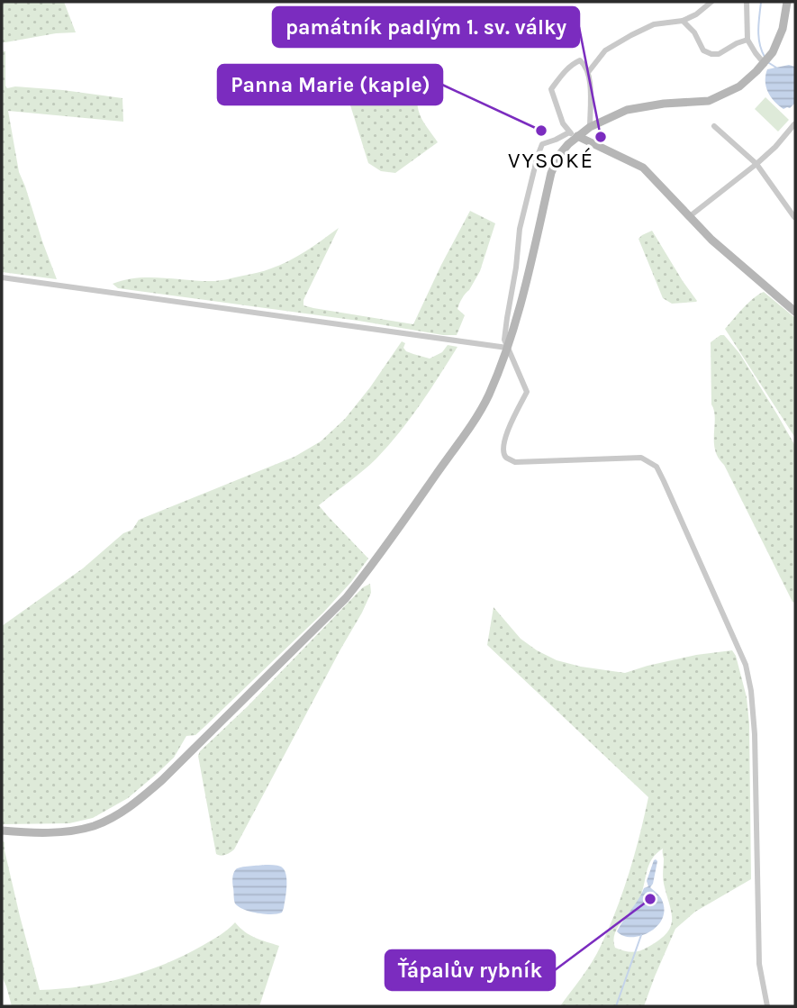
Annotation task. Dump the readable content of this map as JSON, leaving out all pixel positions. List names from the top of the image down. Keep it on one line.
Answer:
{"districts":["VYSOKÉ"],"places":["Panna Marie (kaple)","památník padlým 1. sv. války","Ťápalův rybník"]}
